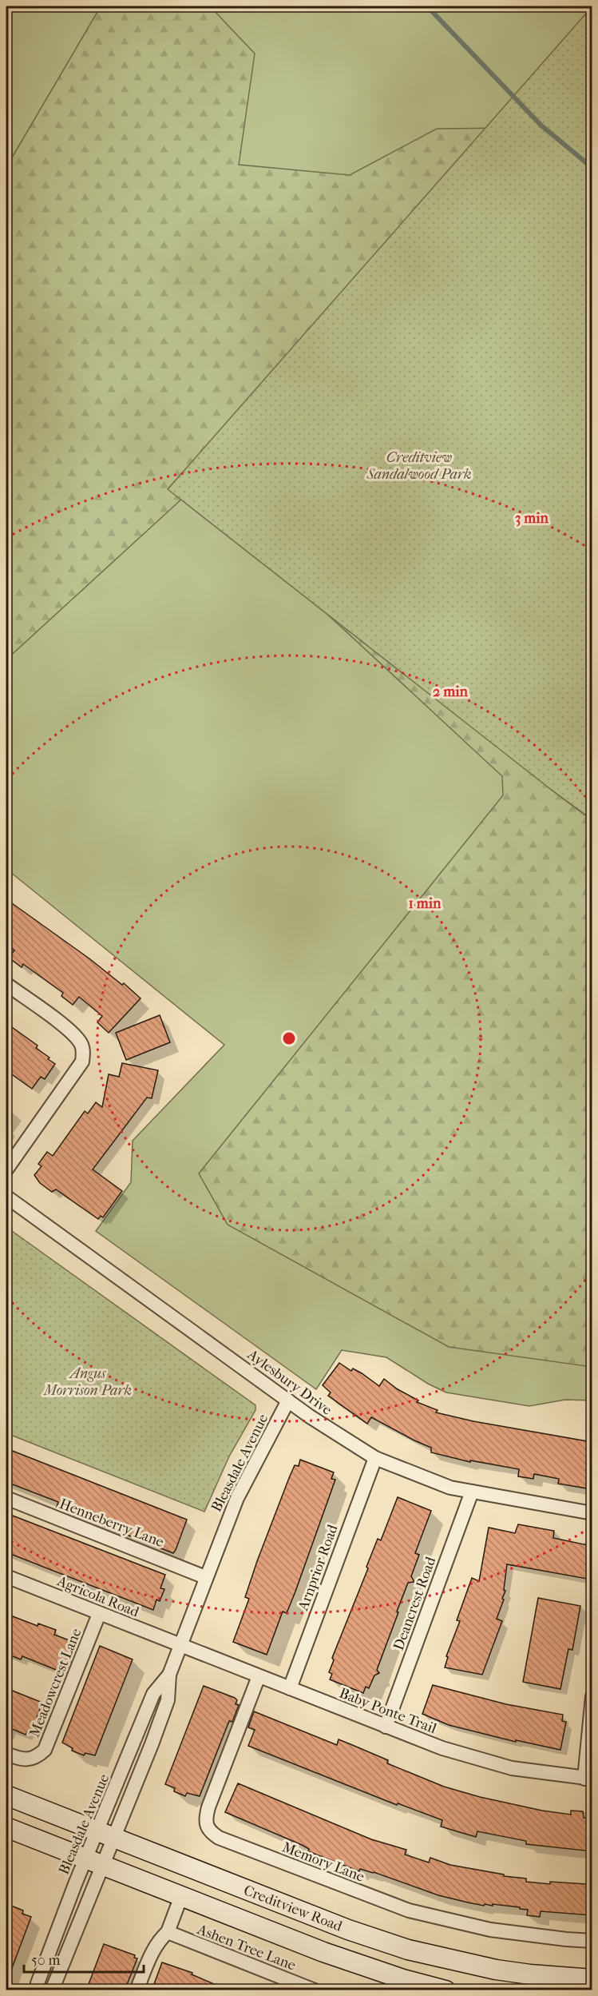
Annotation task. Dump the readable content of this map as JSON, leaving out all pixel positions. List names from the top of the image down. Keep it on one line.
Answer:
{"streets":{"main road":["Creditview Road"],"street":["Aylesbury Drive","Bleasdale Avenue","Henneberry Lane","Arnprior Road","Agricola Road","Deancrest Road","Meadowcrest Lane","Baby Ponte Trail","Memory Lane","Ashen Tree Lane"]},"crossings":[["Aylesbury Drive","Bleasdale Avenue"],["Aylesbury Drive","Arnprior Road"],["Aylesbury Drive","Deancrest Road"],["Bleasdale Avenue","Henneberry Lane"],["Bleasdale Avenue","Agricola Road"],["Bleasdale Avenue","Baby Ponte Trail"],["Bleasdale Avenue","Creditview Road"],["Arnprior Road","Baby Ponte Trail"],["Agricola Road","Meadowcrest Lane"],["Agricola Road","Baby Ponte Trail"],["Deancrest Road","Baby Ponte Trail"],["Baby Ponte Trail","Memory Lane"]],"parks":["Creditview Sandalwood Park","Angus Morrison Park"],"scale_bar":"50 m","rings":["3 min","2 min","1 min"]}
